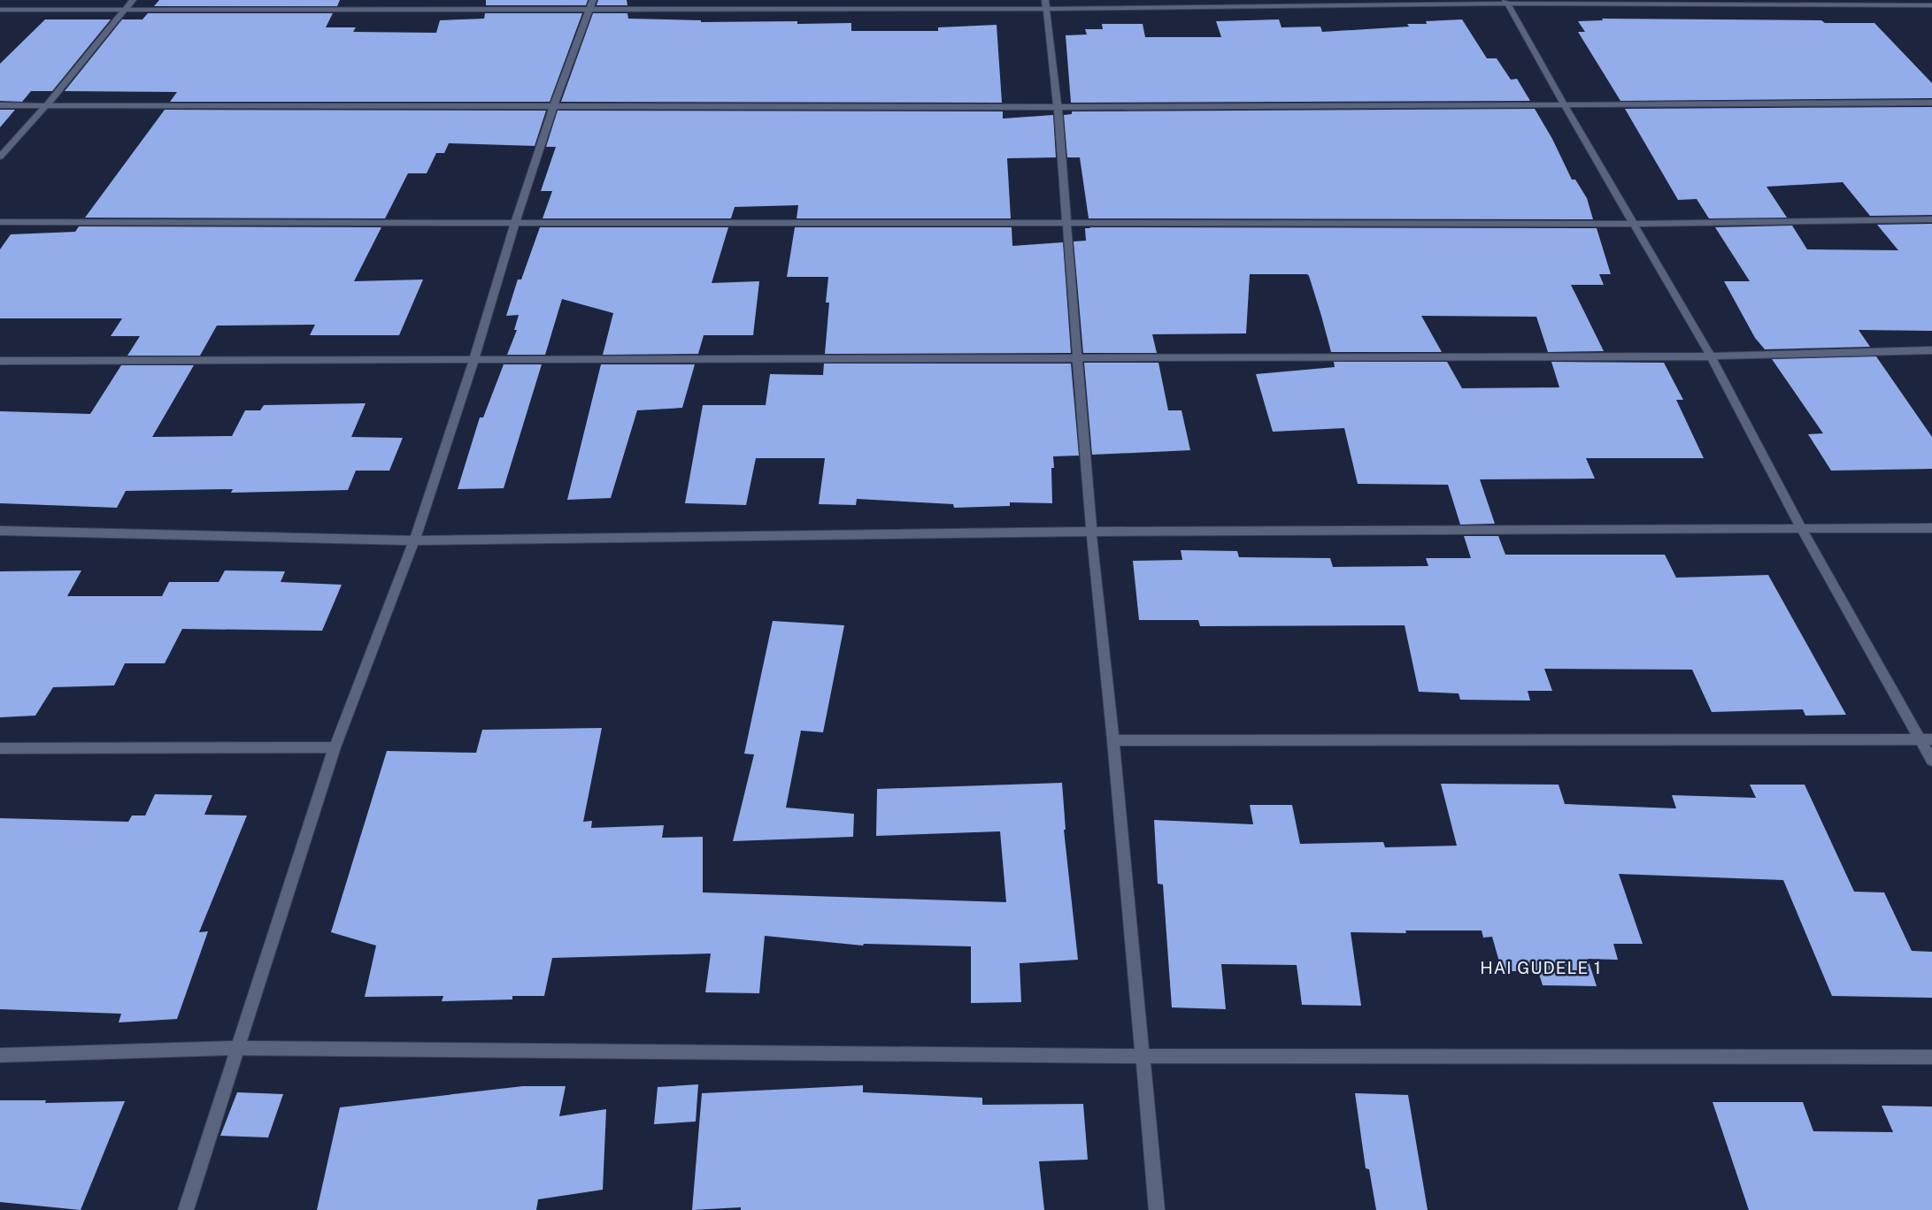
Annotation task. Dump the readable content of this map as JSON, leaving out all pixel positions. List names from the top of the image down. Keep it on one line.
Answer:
{"districts":["HAI GUDELE 1"]}
